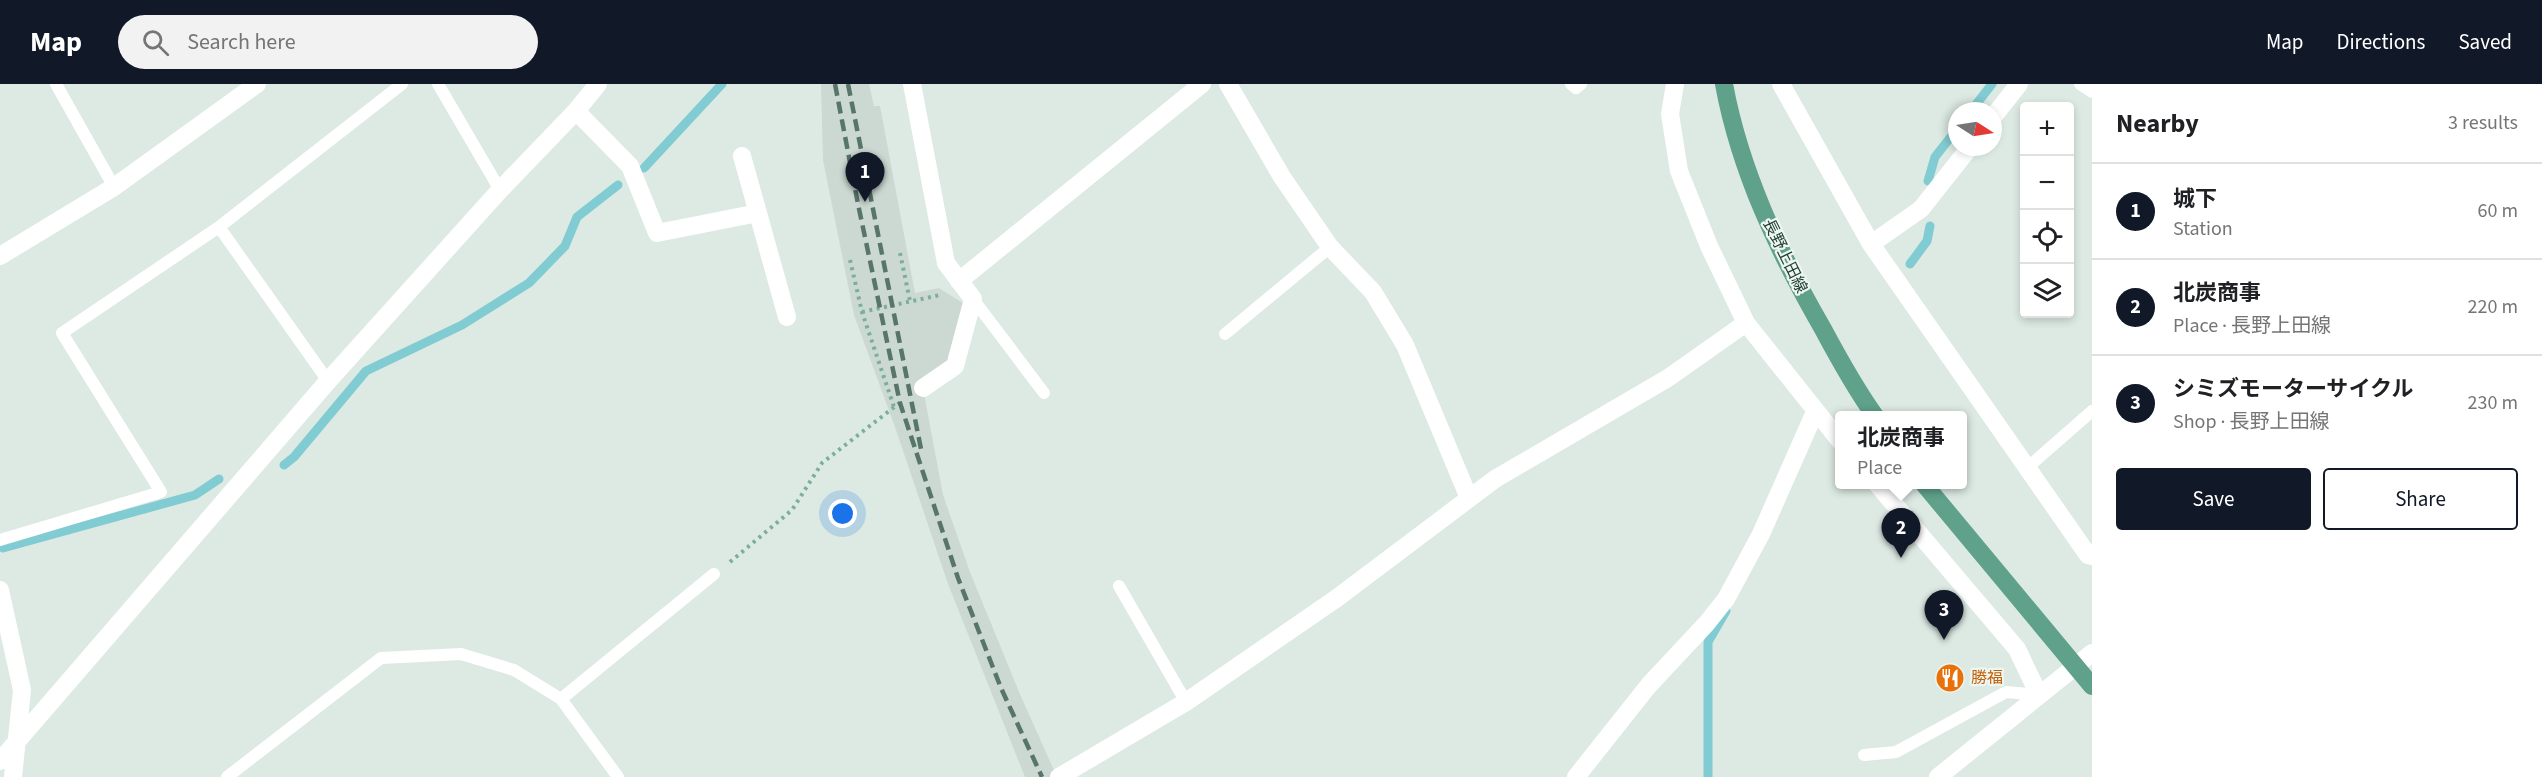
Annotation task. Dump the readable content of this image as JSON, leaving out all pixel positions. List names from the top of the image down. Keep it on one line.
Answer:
{"streets":{"main road":["長野上田線"]},"places":{"restaurant":["勝福"]},"north":"right","page":{"header":"Map","search":"Search here","nav":["Map","Directions","Saved"],"heading":["Nearby","3 results"],"map_buttons":["+","−"],"pins":["1","2","3"],"list":[{"mark":"1","name":"城下","note":"Station","value":"60 m"},{"mark":"2","name":"北炭商事","note":"Place · 長野上田線","value":"220 m"},{"mark":"3","name":"シミズモーターサイクル","note":"Shop · 長野上田線","value":"230 m"}],"popup":["北炭商事","Place"],"buttons":["Save","Share"]}}
